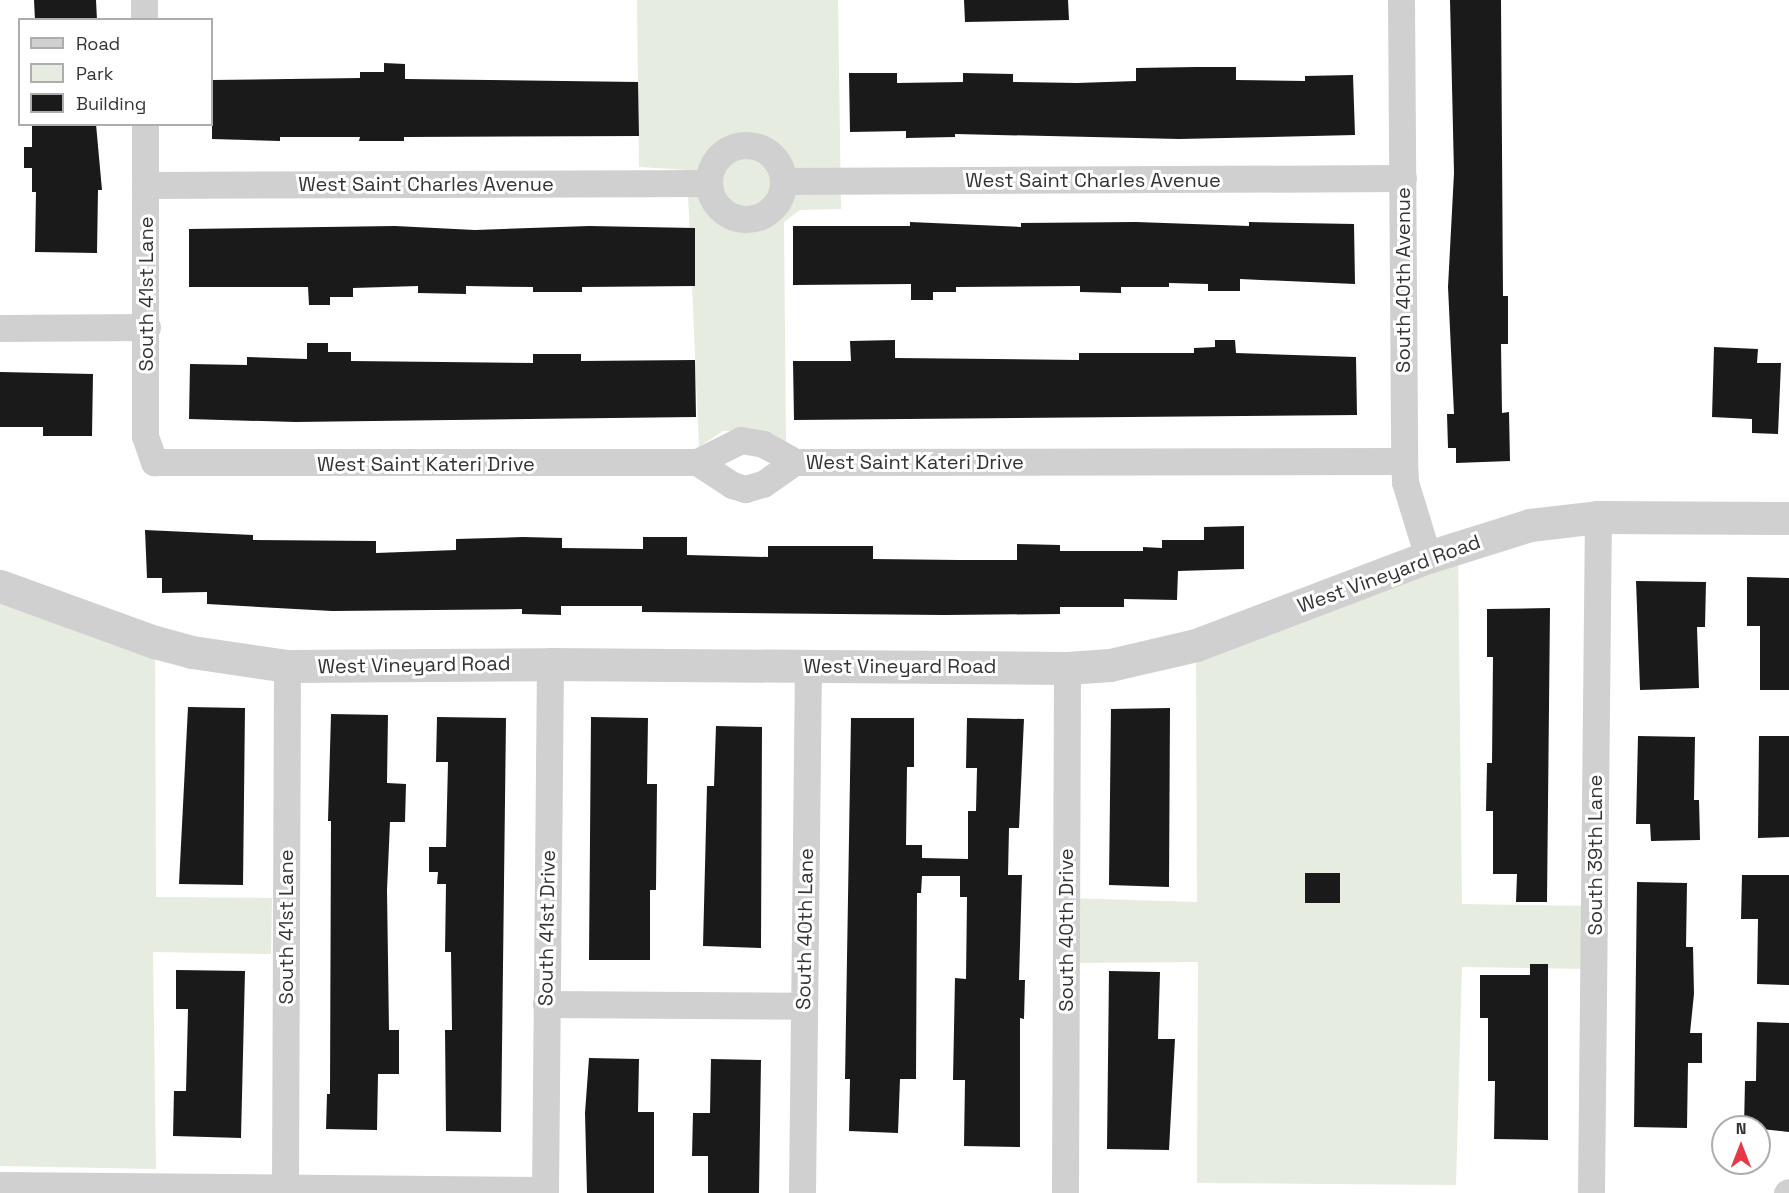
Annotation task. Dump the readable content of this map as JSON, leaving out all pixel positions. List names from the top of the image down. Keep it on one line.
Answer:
{"streets":{"street":["West Saint Charles Avenue","South 40th Avenue","South 41st Lane","West Saint Kateri Drive","West Vineyard Road","South 39th Lane","South 41st Drive","South 40th Lane","South 40th Drive"]},"crossings":[["West Saint Charles Avenue","South 40th Avenue"],["West Saint Charles Avenue","South 41st Lane"],["South 40th Avenue","West Saint Kateri Drive"],["South 40th Avenue","West Vineyard Road"],["South 41st Lane","West Saint Kateri Drive"],["South 41st Lane","West Vineyard Road"],["West Vineyard Road","South 39th Lane"],["West Vineyard Road","South 41st Drive"],["West Vineyard Road","South 40th Lane"],["West Vineyard Road","South 40th Drive"]],"legend":["Road","Park","Building"],"north":"top"}
